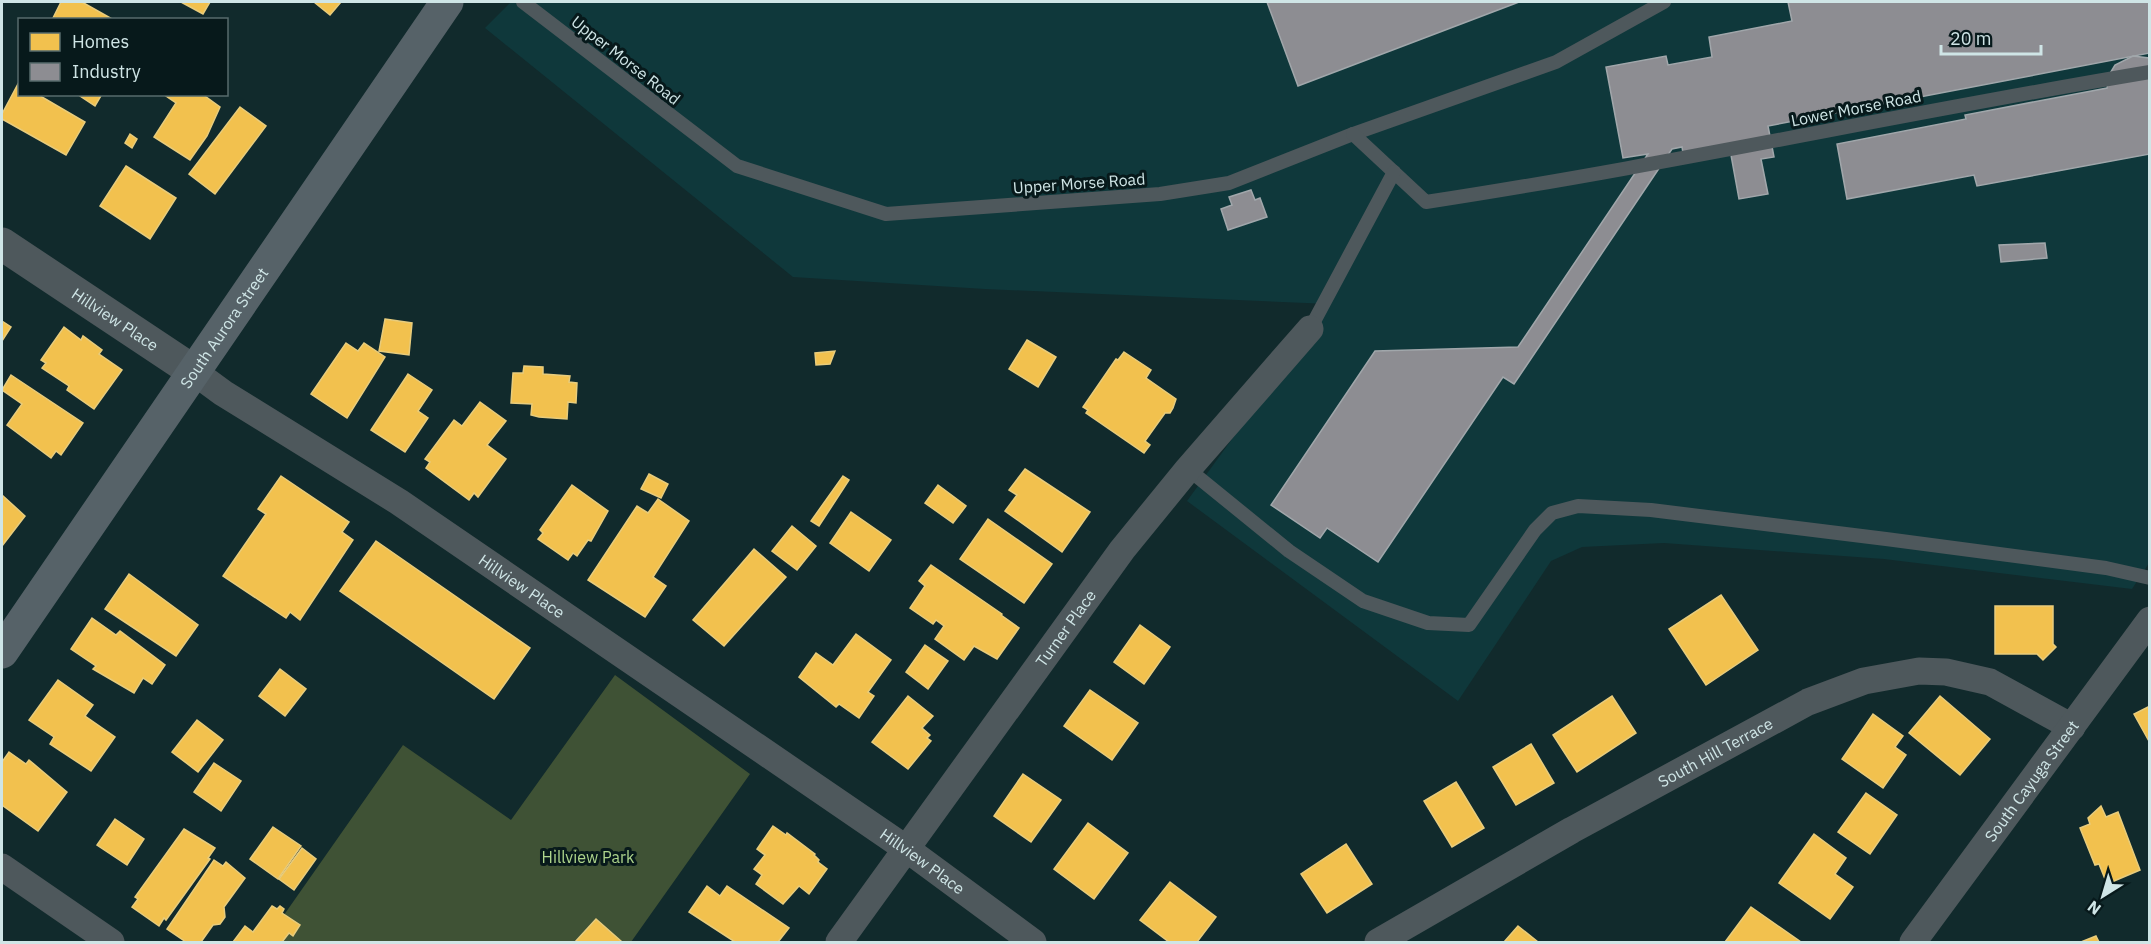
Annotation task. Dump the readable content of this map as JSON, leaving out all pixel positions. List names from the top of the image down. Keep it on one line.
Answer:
{"streets":{"main road":["South Aurora Street"],"street":["Hillview Place","Turner Place","South Hill Terrace","South Cayuga Street"],"lane":["Upper Morse Road","Lower Morse Road"]},"crossings":[["Hillview Place","South Aurora Street"],["Hillview Place","Turner Place"],["South Hill Terrace","South Cayuga Street"]],"parks":["Hillview Park"],"legend":["Homes","Industry"],"scale_bar":"20 m","north":"bottom left"}
